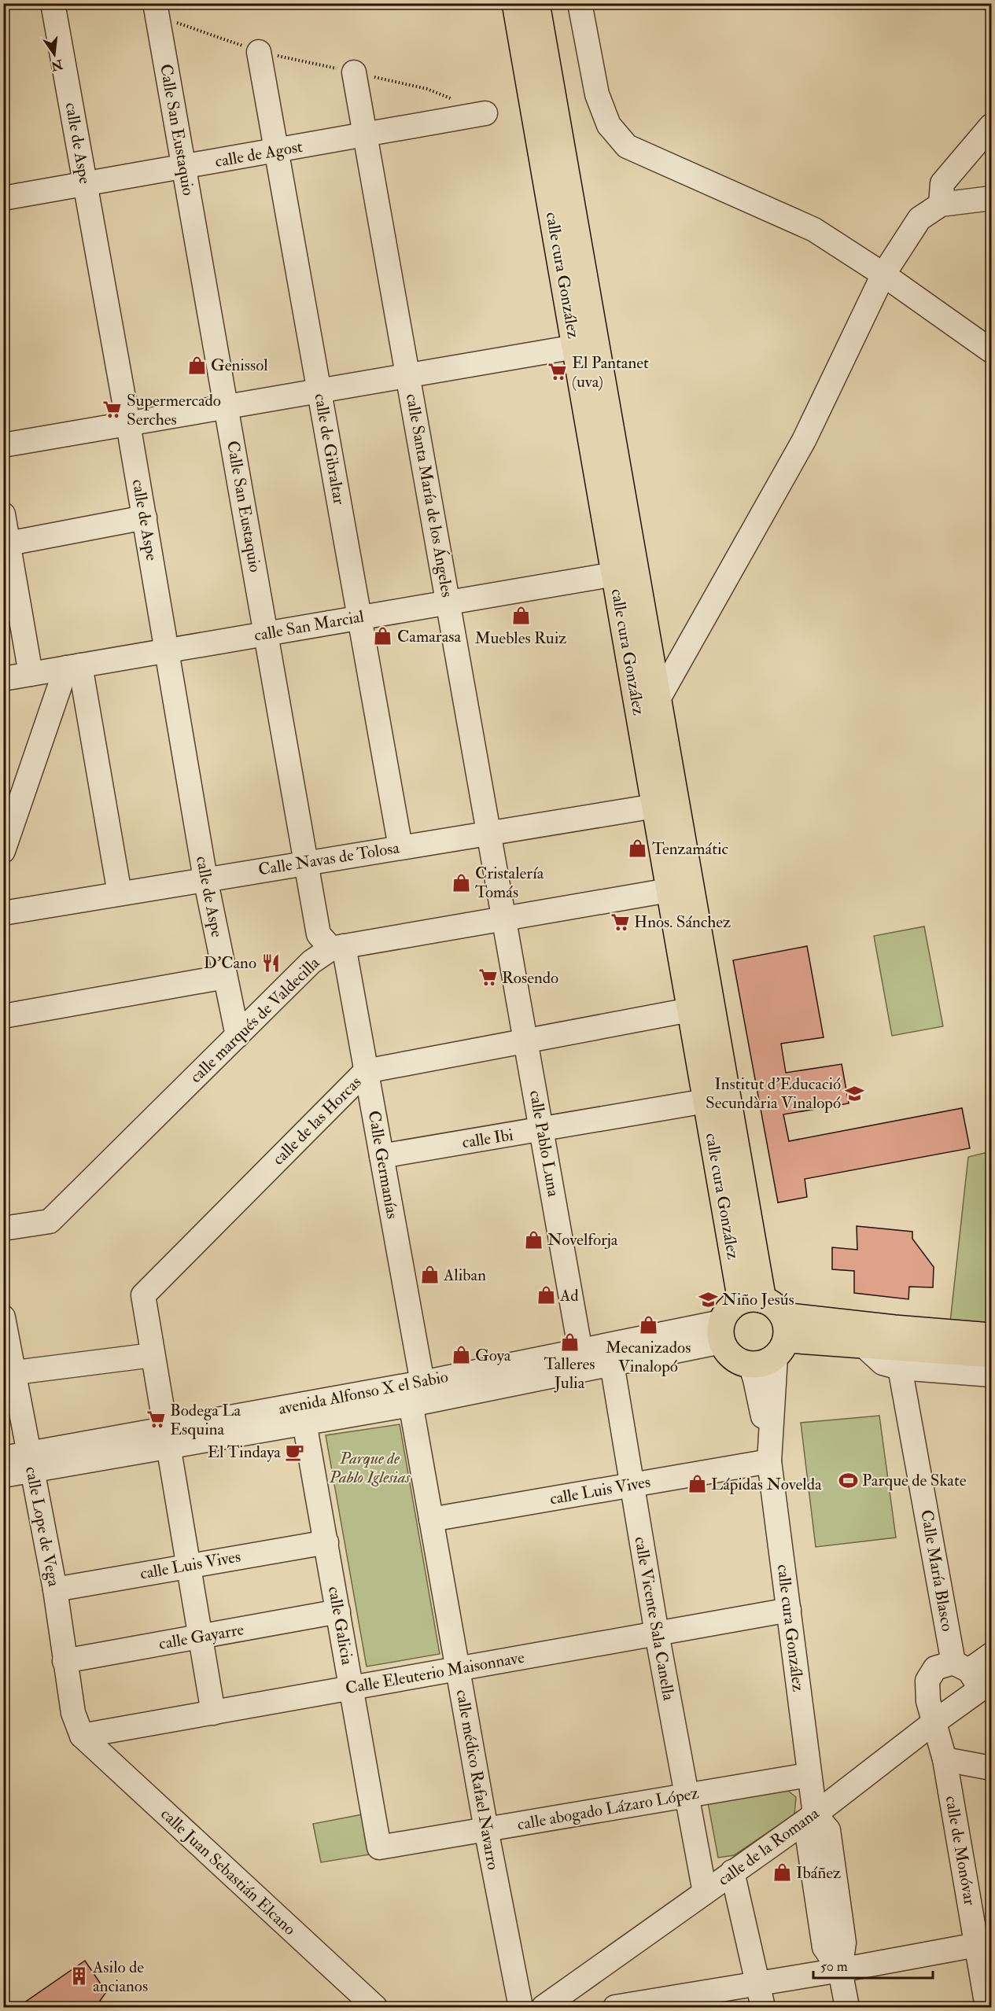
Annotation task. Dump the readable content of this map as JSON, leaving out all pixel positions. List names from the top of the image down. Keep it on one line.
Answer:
{"streets":{"main road":["calle cura González"],"street":["Calle San Eustaquio","calle de Aspe","calle de Agost","calle de Gibraltar","calle Santa María de los Ángeles","calle San Marcial","Calle Navas de Tolosa","calle marqués de Valdecilla","calle de las Horcas","calle Ibi","calle Pablo Luna","Calle Germanías","avenida Alfonso X el Sabio","calle Luis Vives","calle Lope de Vega","Calle María Blasco","calle Vicente Sala Canella","calle Galicia","calle Gayarre","Calle Eleuterio Maisonnave","calle médico Rafael Navarro","calle abogado Lázaro López","calle de la Romana","calle de Monóvar","calle Juan Sebastián Elcano"]},"crossings":[["Calle San Eustaquio","calle de Agost"],["Calle San Eustaquio","calle San Marcial"],["Calle San Eustaquio","Calle Navas de Tolosa"],["Calle San Eustaquio","calle marqués de Valdecilla"],["Calle San Eustaquio","Calle Germanías"],["calle de Aspe","calle de Agost"],["calle de Aspe","calle San Marcial"],["calle de Aspe","Calle Navas de Tolosa"],["calle de Aspe","calle marqués de Valdecilla"],["calle de Agost","calle de Gibraltar"],["calle de Agost","calle Santa María de los Ángeles"],["calle cura González","calle San Marcial"],["calle cura González","Calle Navas de Tolosa"],["calle cura González","calle marqués de Valdecilla"],["calle cura González","calle de las Horcas"],["calle cura González","calle Ibi"],["calle cura González","avenida Alfonso X el Sabio"],["calle cura González","calle Luis Vives"],["calle cura González","Calle Eleuterio Maisonnave"],["calle cura González","calle abogado Lázaro López"],["calle cura González","calle de la Romana"],["calle de Gibraltar","calle San Marcial"],["calle de Gibraltar","Calle Navas de Tolosa"],["calle Santa María de los Ángeles","calle San Marcial"],["calle Santa María de los Ángeles","Calle Navas de Tolosa"],["calle Santa María de los Ángeles","calle marqués de Valdecilla"],["calle Santa María de los Ángeles","calle Pablo Luna"],["calle marqués de Valdecilla","calle Pablo Luna"],["calle marqués de Valdecilla","Calle Germanías"],["calle de las Horcas","calle Pablo Luna"],["calle de las Horcas","Calle Germanías"],["calle de las Horcas","avenida Alfonso X el Sabio"],["calle de las Horcas","calle Luis Vives"],["calle de las Horcas","calle Gayarre"],["calle de las Horcas","Calle Eleuterio Maisonnave"],["calle Ibi","calle Pablo Luna"],["calle Ibi","Calle Germanías"],["calle Pablo Luna","avenida Alfonso X el Sabio"],["Calle Germanías","avenida Alfonso X el Sabio"],["Calle Germanías","calle médico Rafael Navarro"],["avenida Alfonso X el Sabio","calle Lope de Vega"],["avenida Alfonso X el Sabio","calle Vicente Sala Canella"],["avenida Alfonso X el Sabio","calle Galicia"],["avenida Alfonso X el Sabio","calle médico Rafael Navarro"],["calle Luis Vives","calle Lope de Vega"],["calle Luis Vives","calle Vicente Sala Canella"],["calle Luis Vives","calle Galicia"],["calle Luis Vives","calle médico Rafael Navarro"],["calle Lope de Vega","calle Gayarre"],["calle Lope de Vega","Calle Eleuterio Maisonnave"],["calle Lope de Vega","calle Juan Sebastián Elcano"],["Calle María Blasco","calle de la Romana"],["Calle María Blasco","calle de Monóvar"],["calle Vicente Sala Canella","Calle Eleuterio Maisonnave"],["calle Vicente Sala Canella","calle abogado Lázaro López"],["calle Vicente Sala Canella","calle de la Romana"],["calle Galicia","calle Gayarre"],["calle Galicia","Calle Eleuterio Maisonnave"],["calle Galicia","calle abogado Lázaro López"],["Calle Eleuterio Maisonnave","calle médico Rafael Navarro"],["Calle Eleuterio Maisonnave","calle Juan Sebastián Elcano"],["calle médico Rafael Navarro","calle abogado Lázaro López"],["calle de la Romana","calle de Monóvar"]],"parks":["Parque de Pablo Iglesias"],"places":{"shop":["Genissol","Muebles Ruiz","Camarasa","Tenzamátic","Cristalería Tomás","Novelforja","Aliban","Ad","Mecanizados Vinalopó","Talleres Julia","Goya","Lápidas Novelda","Ibáñez"],"supermarket":["El Pantanet (uva)","Supermercado Serches","Hnos. Sánchez","Rosendo","Bodega La Esquina"],"restaurant":["D'Cano"],"school or university":["Institut d'Educació Secundària Vinalopó","Niño Jesús"],"cafe":["El Tindaya"],"sports":["Parque de Skate"],"building":["Asilo de ancianos"]},"scale_bar":"50 m","north":"bottom"}
